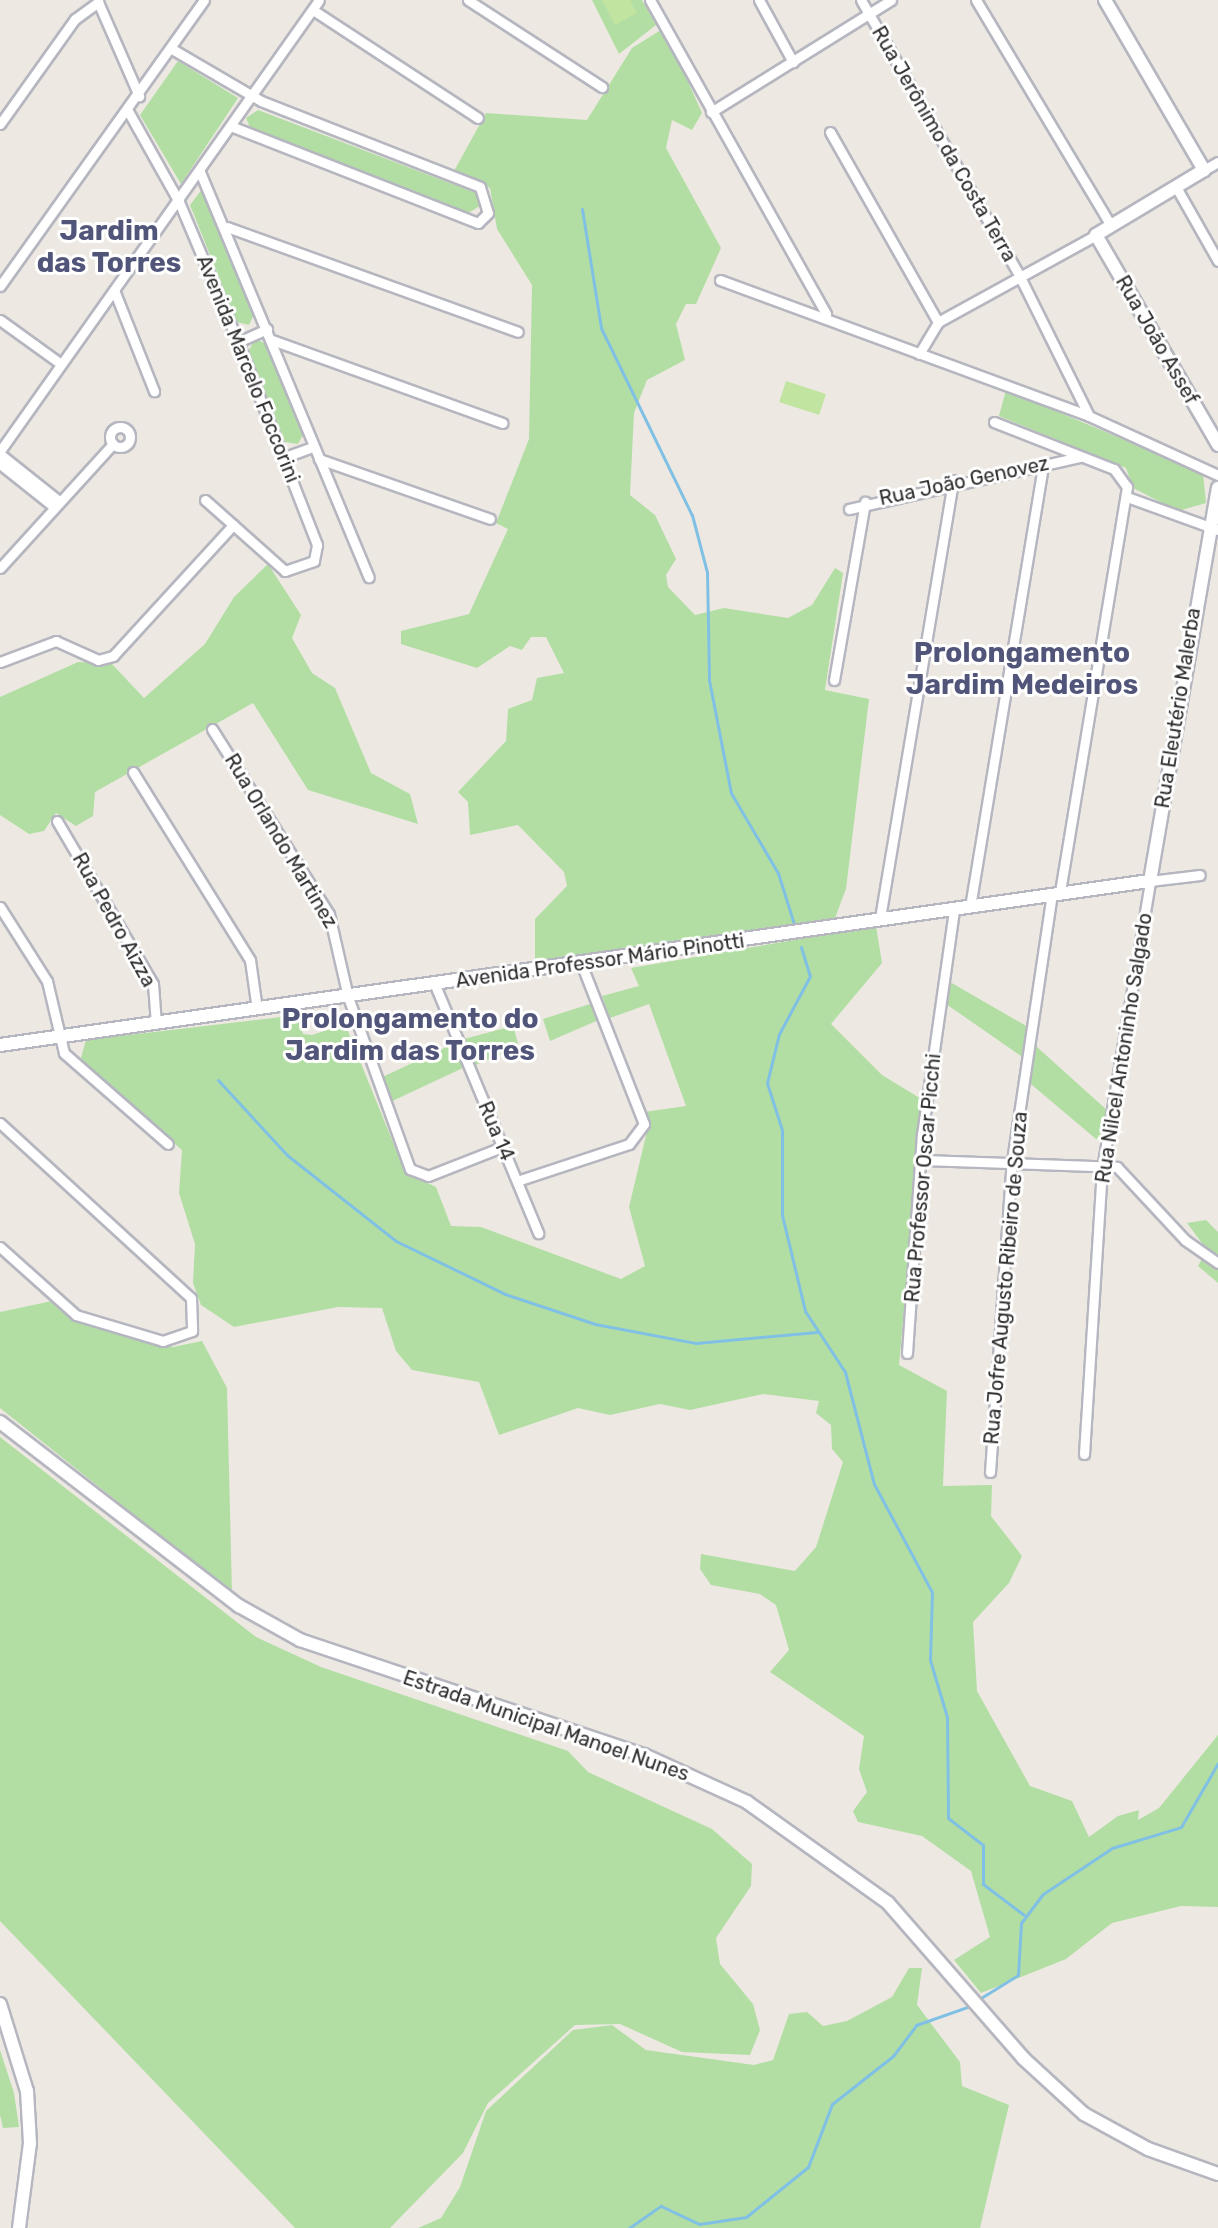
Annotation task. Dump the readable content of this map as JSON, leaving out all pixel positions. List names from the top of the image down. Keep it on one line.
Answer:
{"streets":{"street":["Rua Jerônimo da Costa Terra","Rua João Assef","Avenida Marcelo Foccorini","Rua João Genovez","Rua Eleutério Malerba","Rua Orlando Martinez","Rua Pedro Aizza","Avenida Professor Mário Pinotti","Rua Nilcel Antoninho Salgado","Rua 14","Rua Professor Oscar Picchi","Rua Jofre Augusto Ribeiro de Souza","Estrada Municipal Manoel Nunes"]},"crossings":[["Rua Eleutério Malerba","Avenida Professor Mário Pinotti"],["Rua Eleutério Malerba","Rua Nilcel Antoninho Salgado"],["Rua Orlando Martinez","Avenida Professor Mário Pinotti"],["Rua Orlando Martinez","Rua 14"],["Rua Pedro Aizza","Avenida Professor Mário Pinotti"],["Avenida Professor Mário Pinotti","Rua Nilcel Antoninho Salgado"],["Avenida Professor Mário Pinotti","Rua 14"],["Avenida Professor Mário Pinotti","Rua Professor Oscar Picchi"],["Avenida Professor Mário Pinotti","Rua Jofre Augusto Ribeiro de Souza"]],"districts":["Jardim das Torres","Prolongamento Jardim Medeiros","Prolongamento do Jardim das Torres"]}
